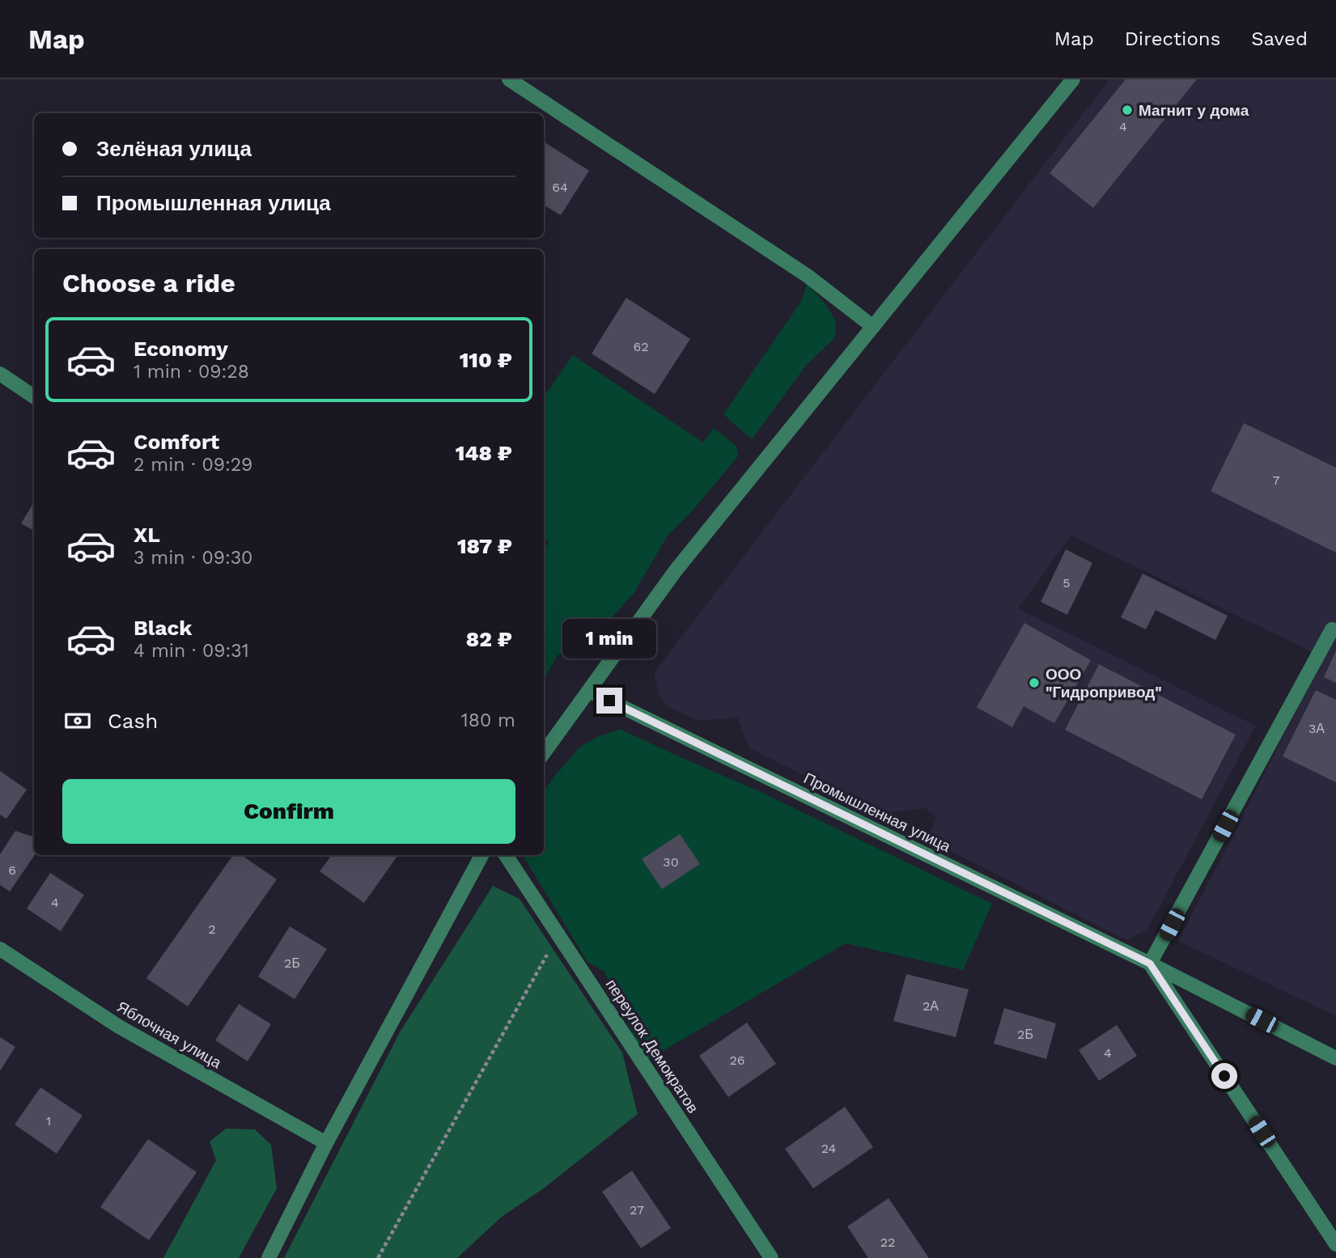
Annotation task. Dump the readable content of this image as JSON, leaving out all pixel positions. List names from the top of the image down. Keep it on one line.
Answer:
{"streets":{"street":["Промышленная улица","Яблочная улица","переулок Демократов"]},"places":["Магнит у дома","ООО \"Гидропривод\""],"house_numbers":["4","64","62","7","5","3А","30","6","4","2","2Б","2А","2Б","4","26","1","24","27","22"],"page":{"header":"Map","nav":["Map","Directions","Saved"],"banner":["Зелёная улица","Промышленная улица"],"heading":"Choose a ride","list":[{"name":"Economy","note":"1 min · 09:28","value":"110 ₽"},{"name":"Comfort","note":"2 min · 09:29","value":"148 ₽"},{"name":"XL","note":"3 min · 09:30","value":"187 ₽"},{"name":"Black","note":"4 min · 09:31","value":"82 ₽"}],"bubble":"1 min","pay":["Cash","180 m"],"buttons":"Confirm"}}
